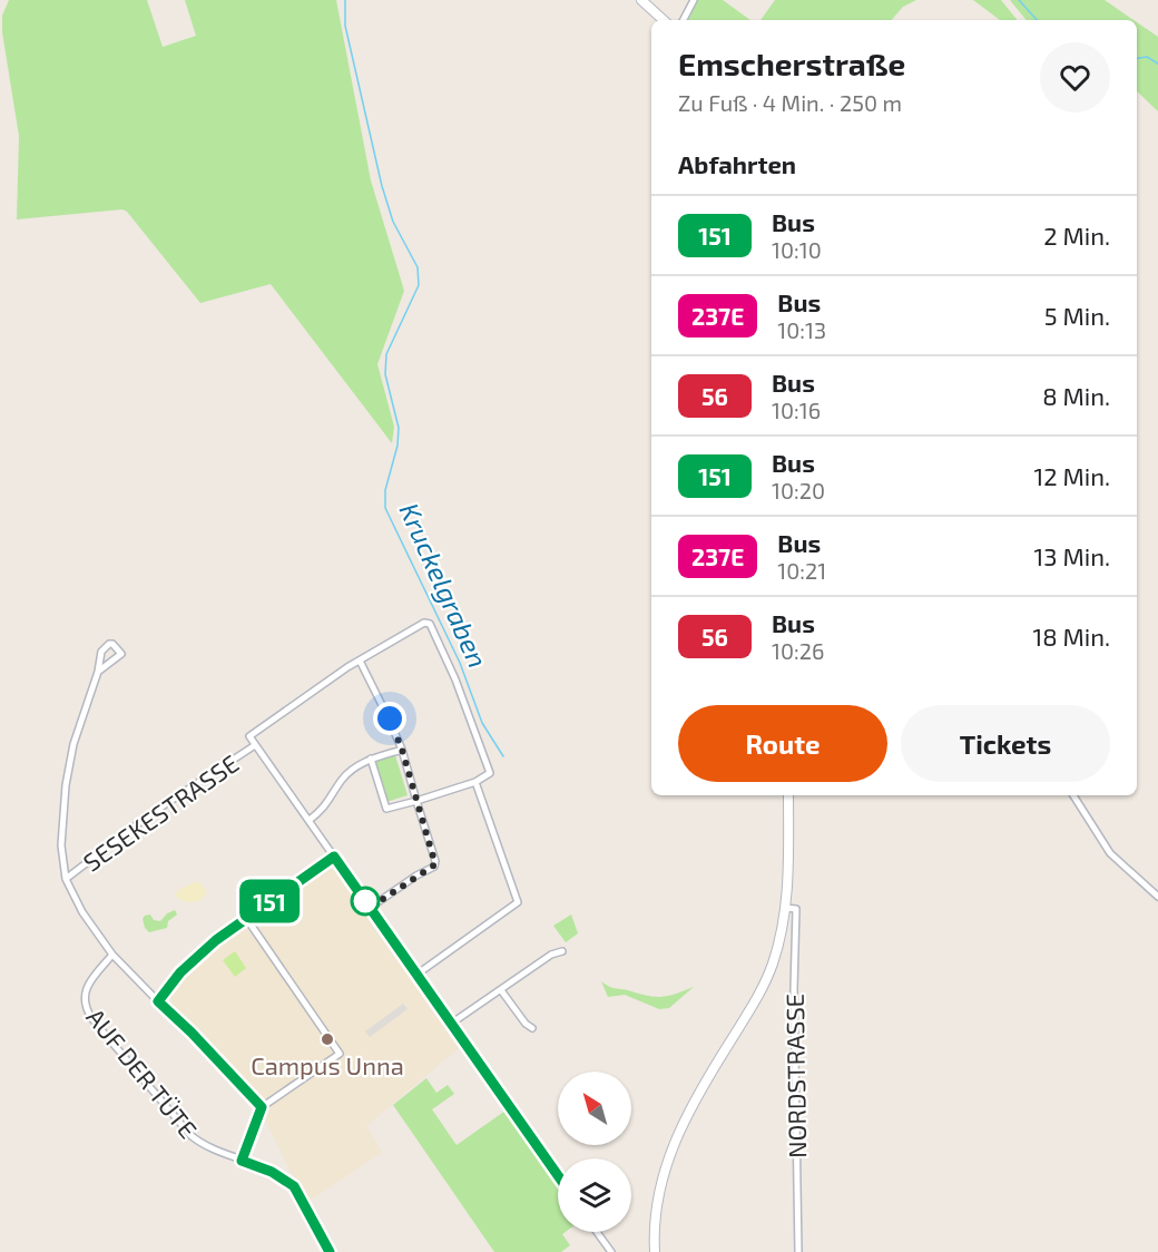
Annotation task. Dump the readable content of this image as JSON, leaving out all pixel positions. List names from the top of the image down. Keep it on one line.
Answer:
{"streets":{"street":["SESEKESTRASSE","AUF DER TÜTE","NORDSTRASSE"]},"water":["Kruckelgraben"],"places":["Campus Unna"],"lines":["bus line 151"],"north":"top left","page":{"on_map":"151","heading":[["Emscherstraße","Zu Fuß · 4 Min. · 250 m"],"Abfahrten"],"list":[{"mark":"151","name":"Bus","note":"10:10","value":"2 Min."},{"mark":"237E","name":"Bus","note":"10:13","value":"5 Min."},{"mark":"56","name":"Bus","note":"10:16","value":"8 Min."},{"mark":"151","name":"Bus","note":"10:20","value":"12 Min."},{"mark":"237E","name":"Bus","note":"10:21","value":"13 Min."},{"mark":"56","name":"Bus","note":"10:26","value":"18 Min."}],"buttons":["Route","Tickets"]}}
